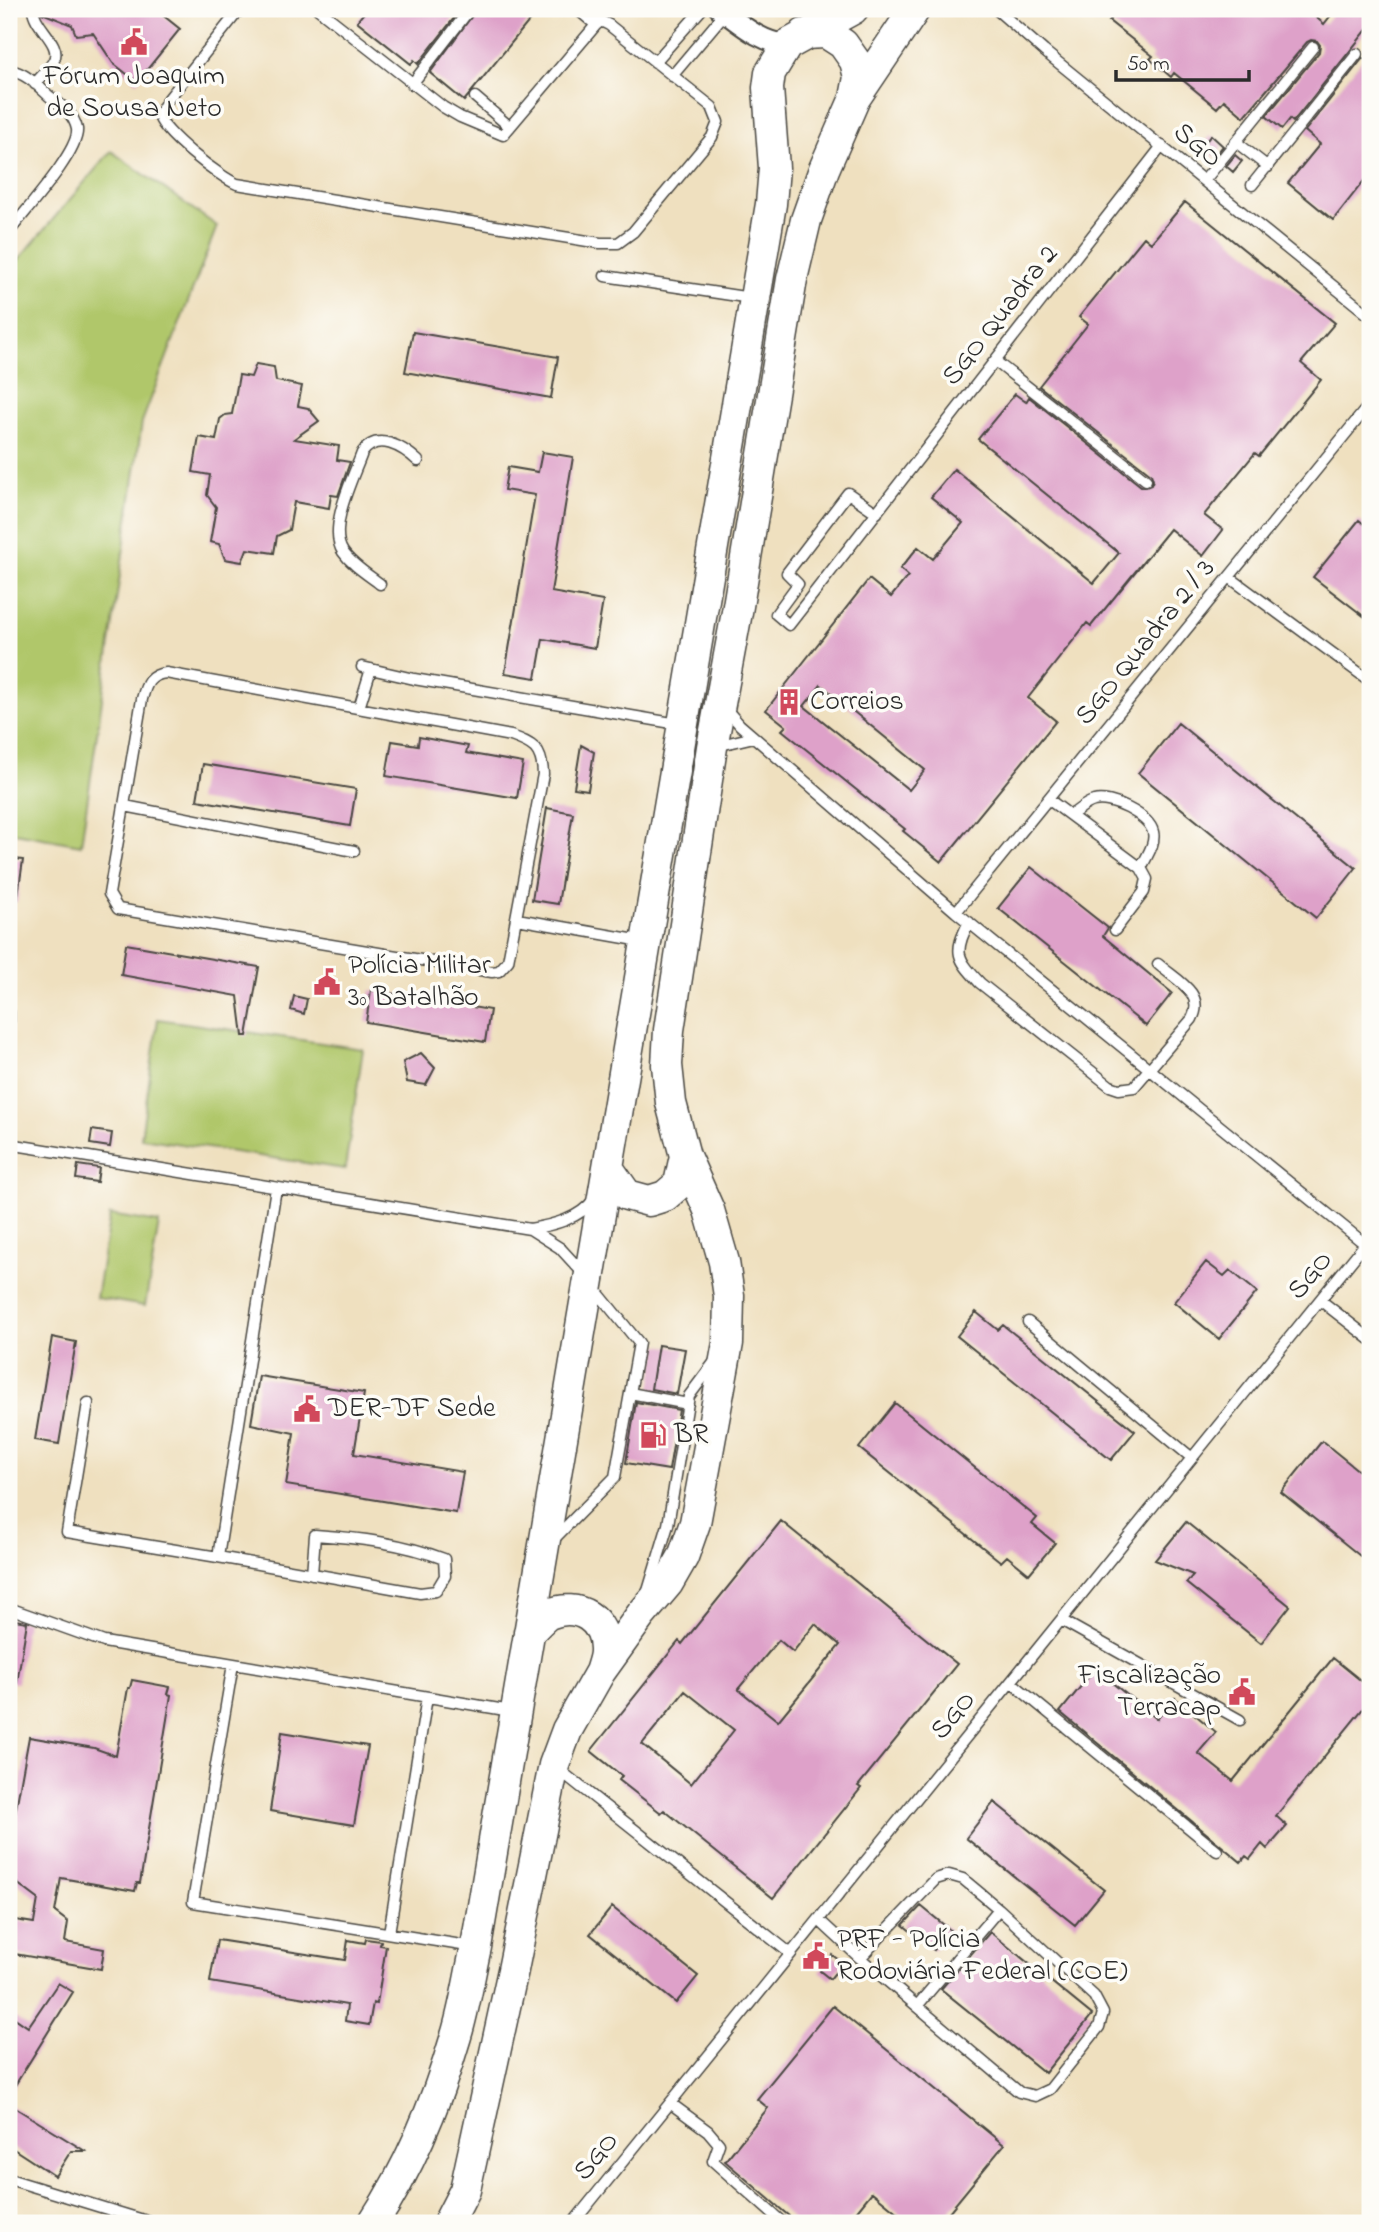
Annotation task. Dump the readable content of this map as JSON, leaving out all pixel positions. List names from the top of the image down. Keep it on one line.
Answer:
{"streets":{"lane":["SGO","SGO Quadra 2","SGO Quadra 2 / 3"]},"crossings":[["SGO","SGO Quadra 2"]],"places":{"public building":["Fórum Joaquim de Sousa Neto","Polícia Militar 3º Batalhão","DER-DF Sede","Fiscalização Terracap","PRF - Polícia Rodoviária Federal (COE)"],"building":["Correios"],"fuel station":["BR"]},"scale_bar":"50 m"}
